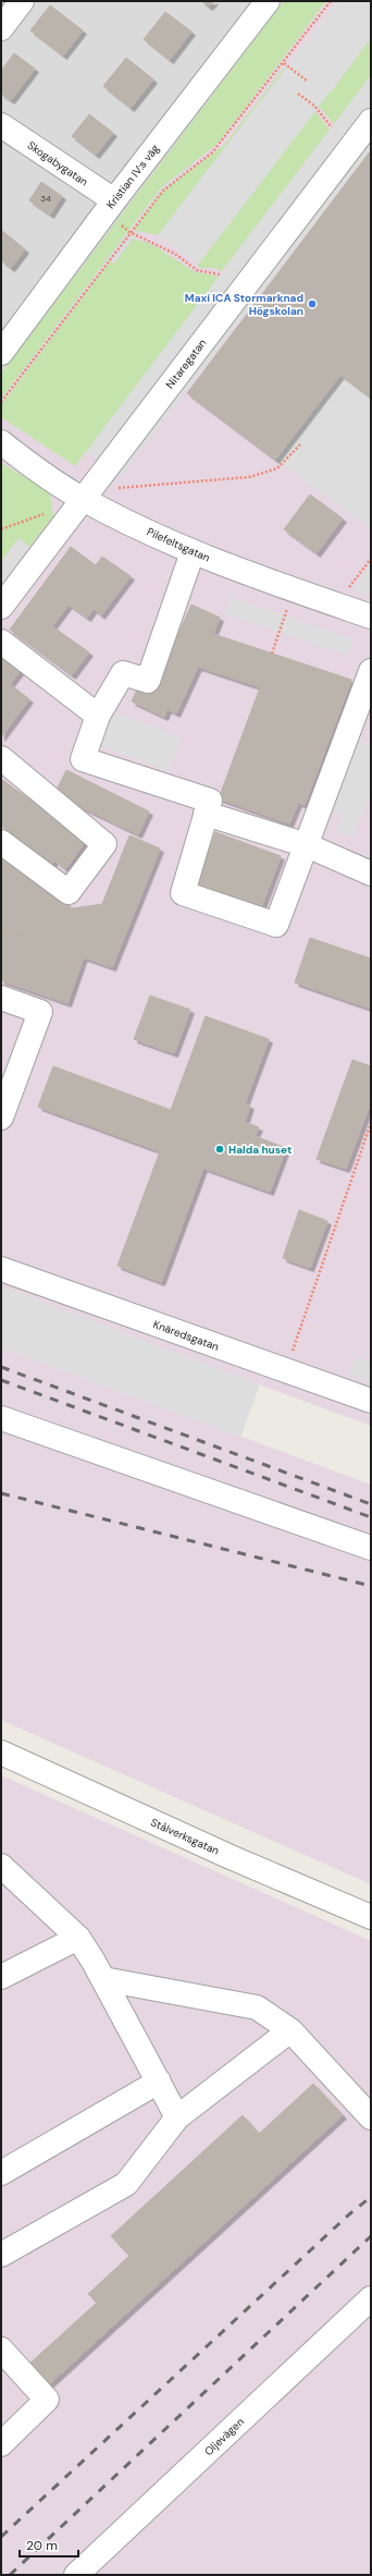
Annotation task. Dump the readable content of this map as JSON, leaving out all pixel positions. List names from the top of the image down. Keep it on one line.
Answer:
{"streets":{"street":["Skogabygatan","Kristian IV:s väg","Nitaregatan","Pilefeltsgatan","Knäredsgatan","Stålverksgatan","Oljevägen"]},"crossings":[["Skogabygatan","Kristian IV:s väg"],["Nitaregatan","Pilefeltsgatan"]],"places":["Maxi ICA Stormarknad Högskolan","Halda huset"],"house_numbers":["34"],"scale_bar":"20 m"}
